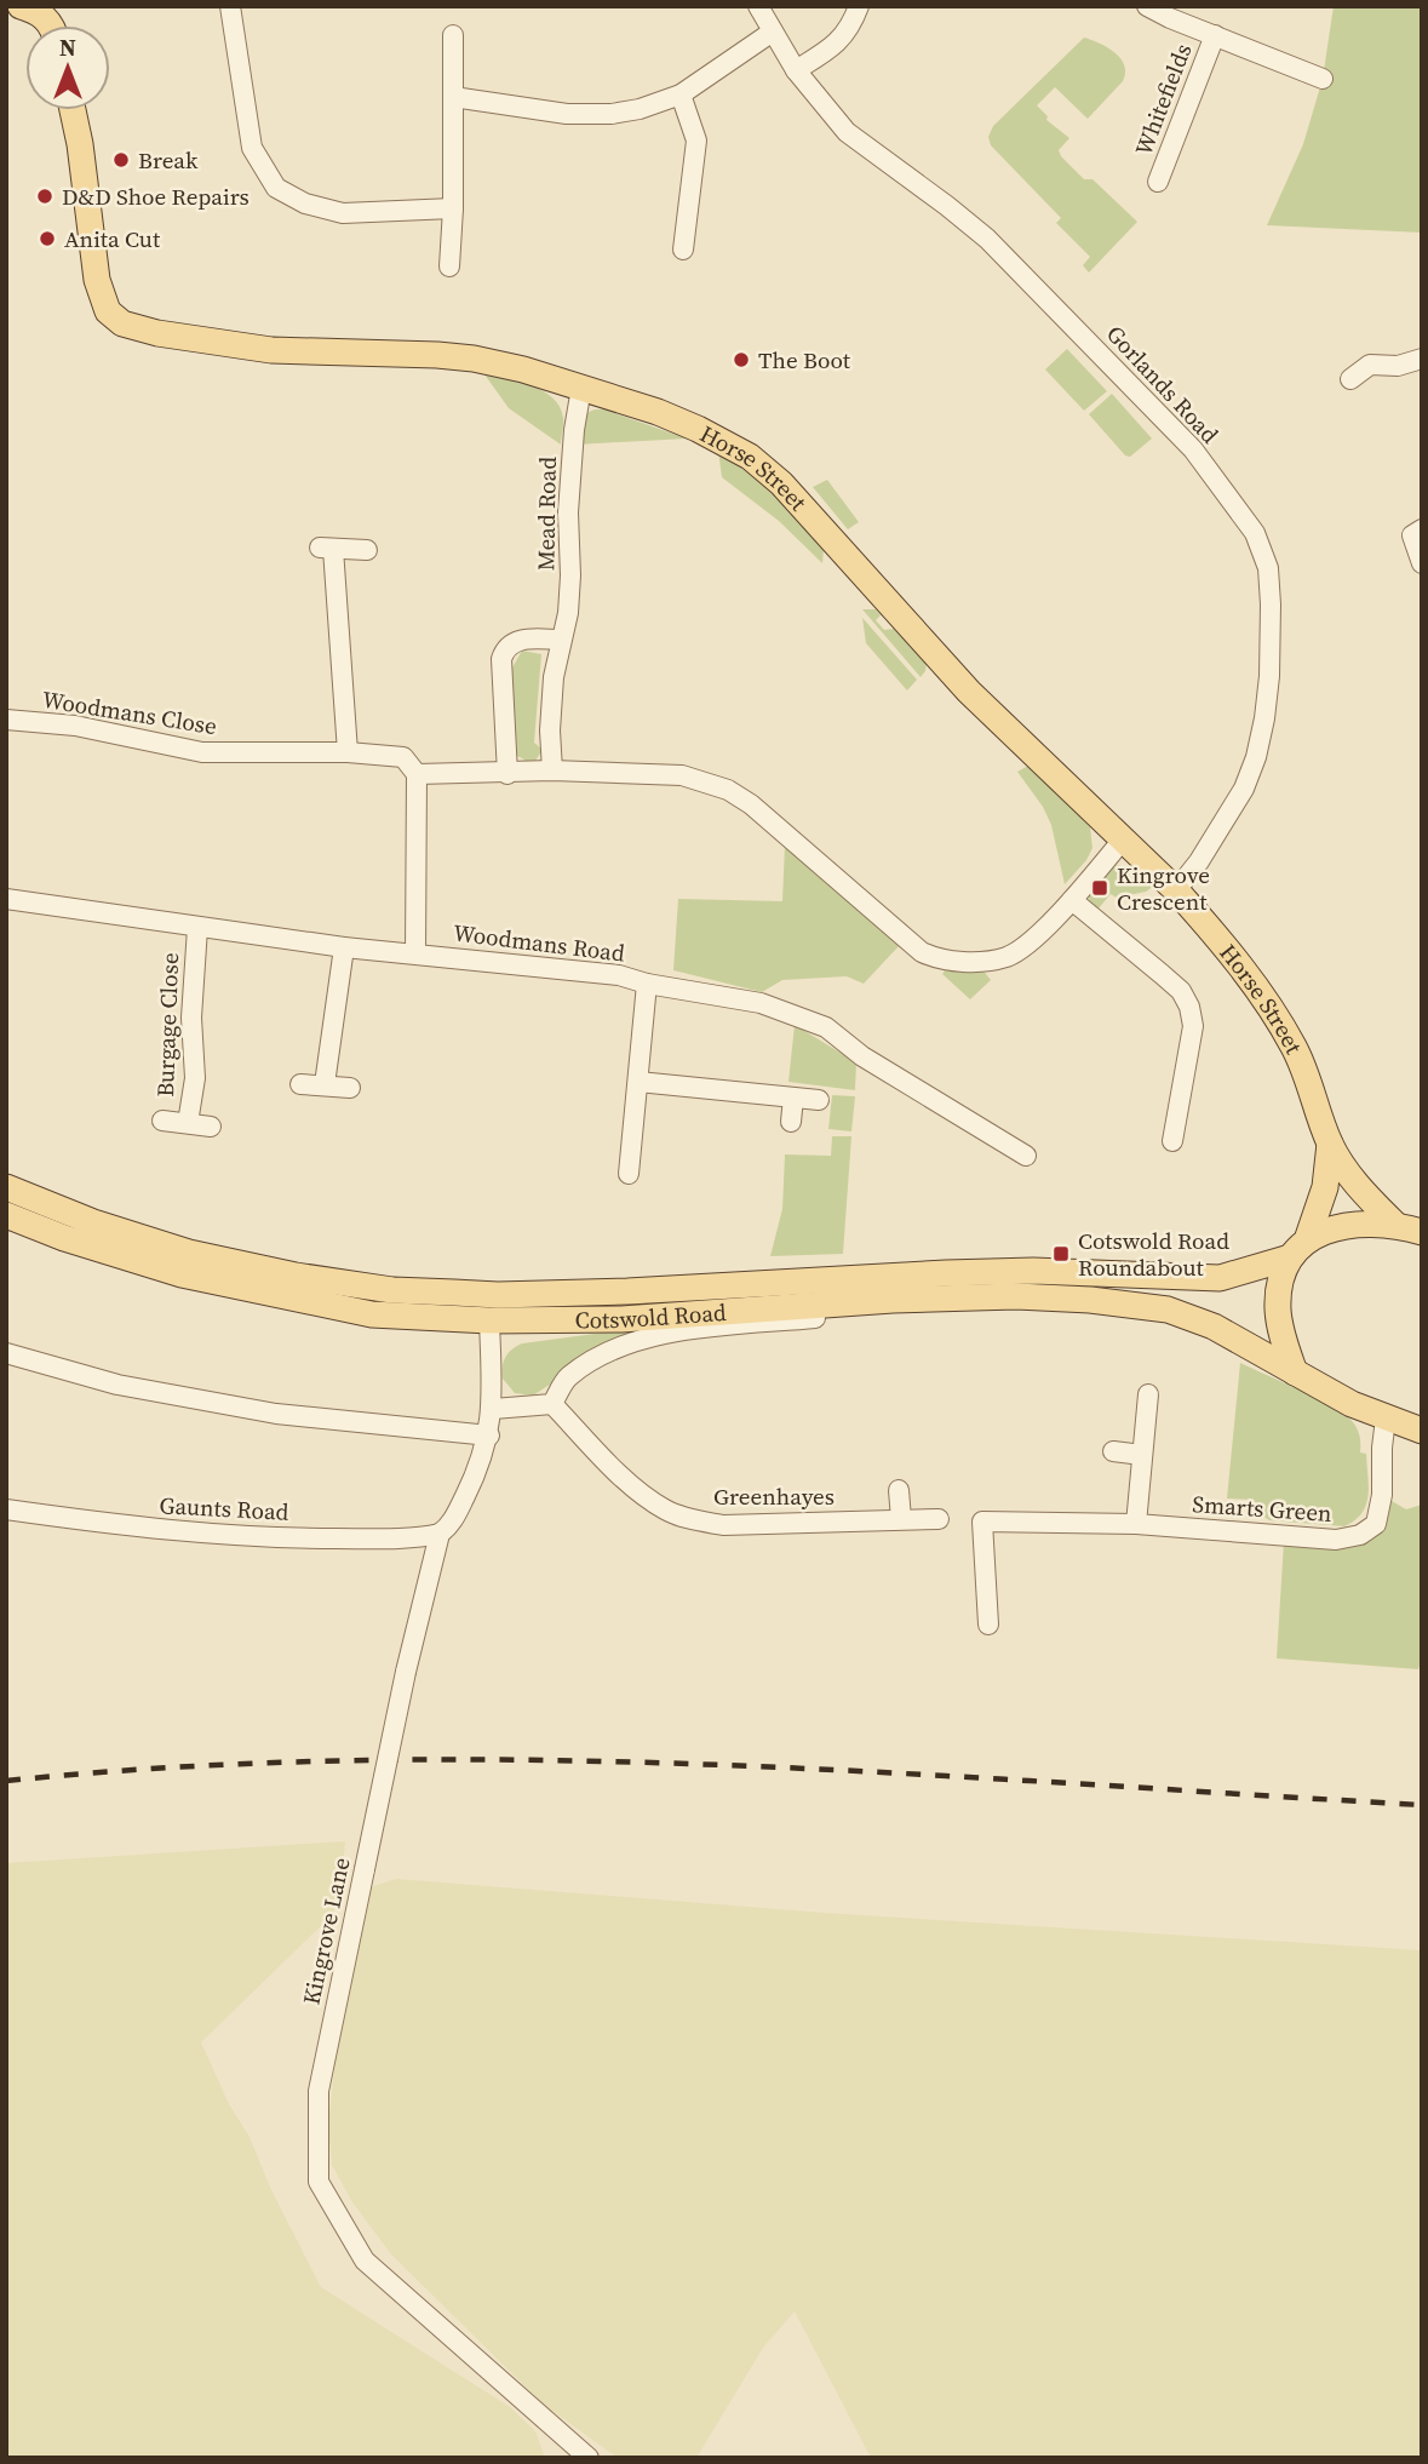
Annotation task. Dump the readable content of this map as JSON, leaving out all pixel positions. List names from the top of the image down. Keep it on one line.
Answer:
{"streets":{"main road":["Horse Street","Cotswold Road"],"street":["Whitefields","Gorlands Road","Mead Road","Woodmans Close","Woodmans Road","Burgage Close","Greenhayes","Gaunts Road","Smarts Green","Kingrove Lane"]},"crossings":[["Gorlands Road","Horse Street"],["Horse Street","Mead Road"],["Woodmans Road","Burgage Close"],["Cotswold Road","Greenhayes"],["Cotswold Road","Smarts Green"],["Cotswold Road","Kingrove Lane"],["Gaunts Road","Kingrove Lane"]],"places":{"other":["Break","D&D Shoe Repairs","Anita Cut","The Boot"],"transit":["Kingrove Crescent","Cotswold Road Roundabout"]},"north":"top"}
